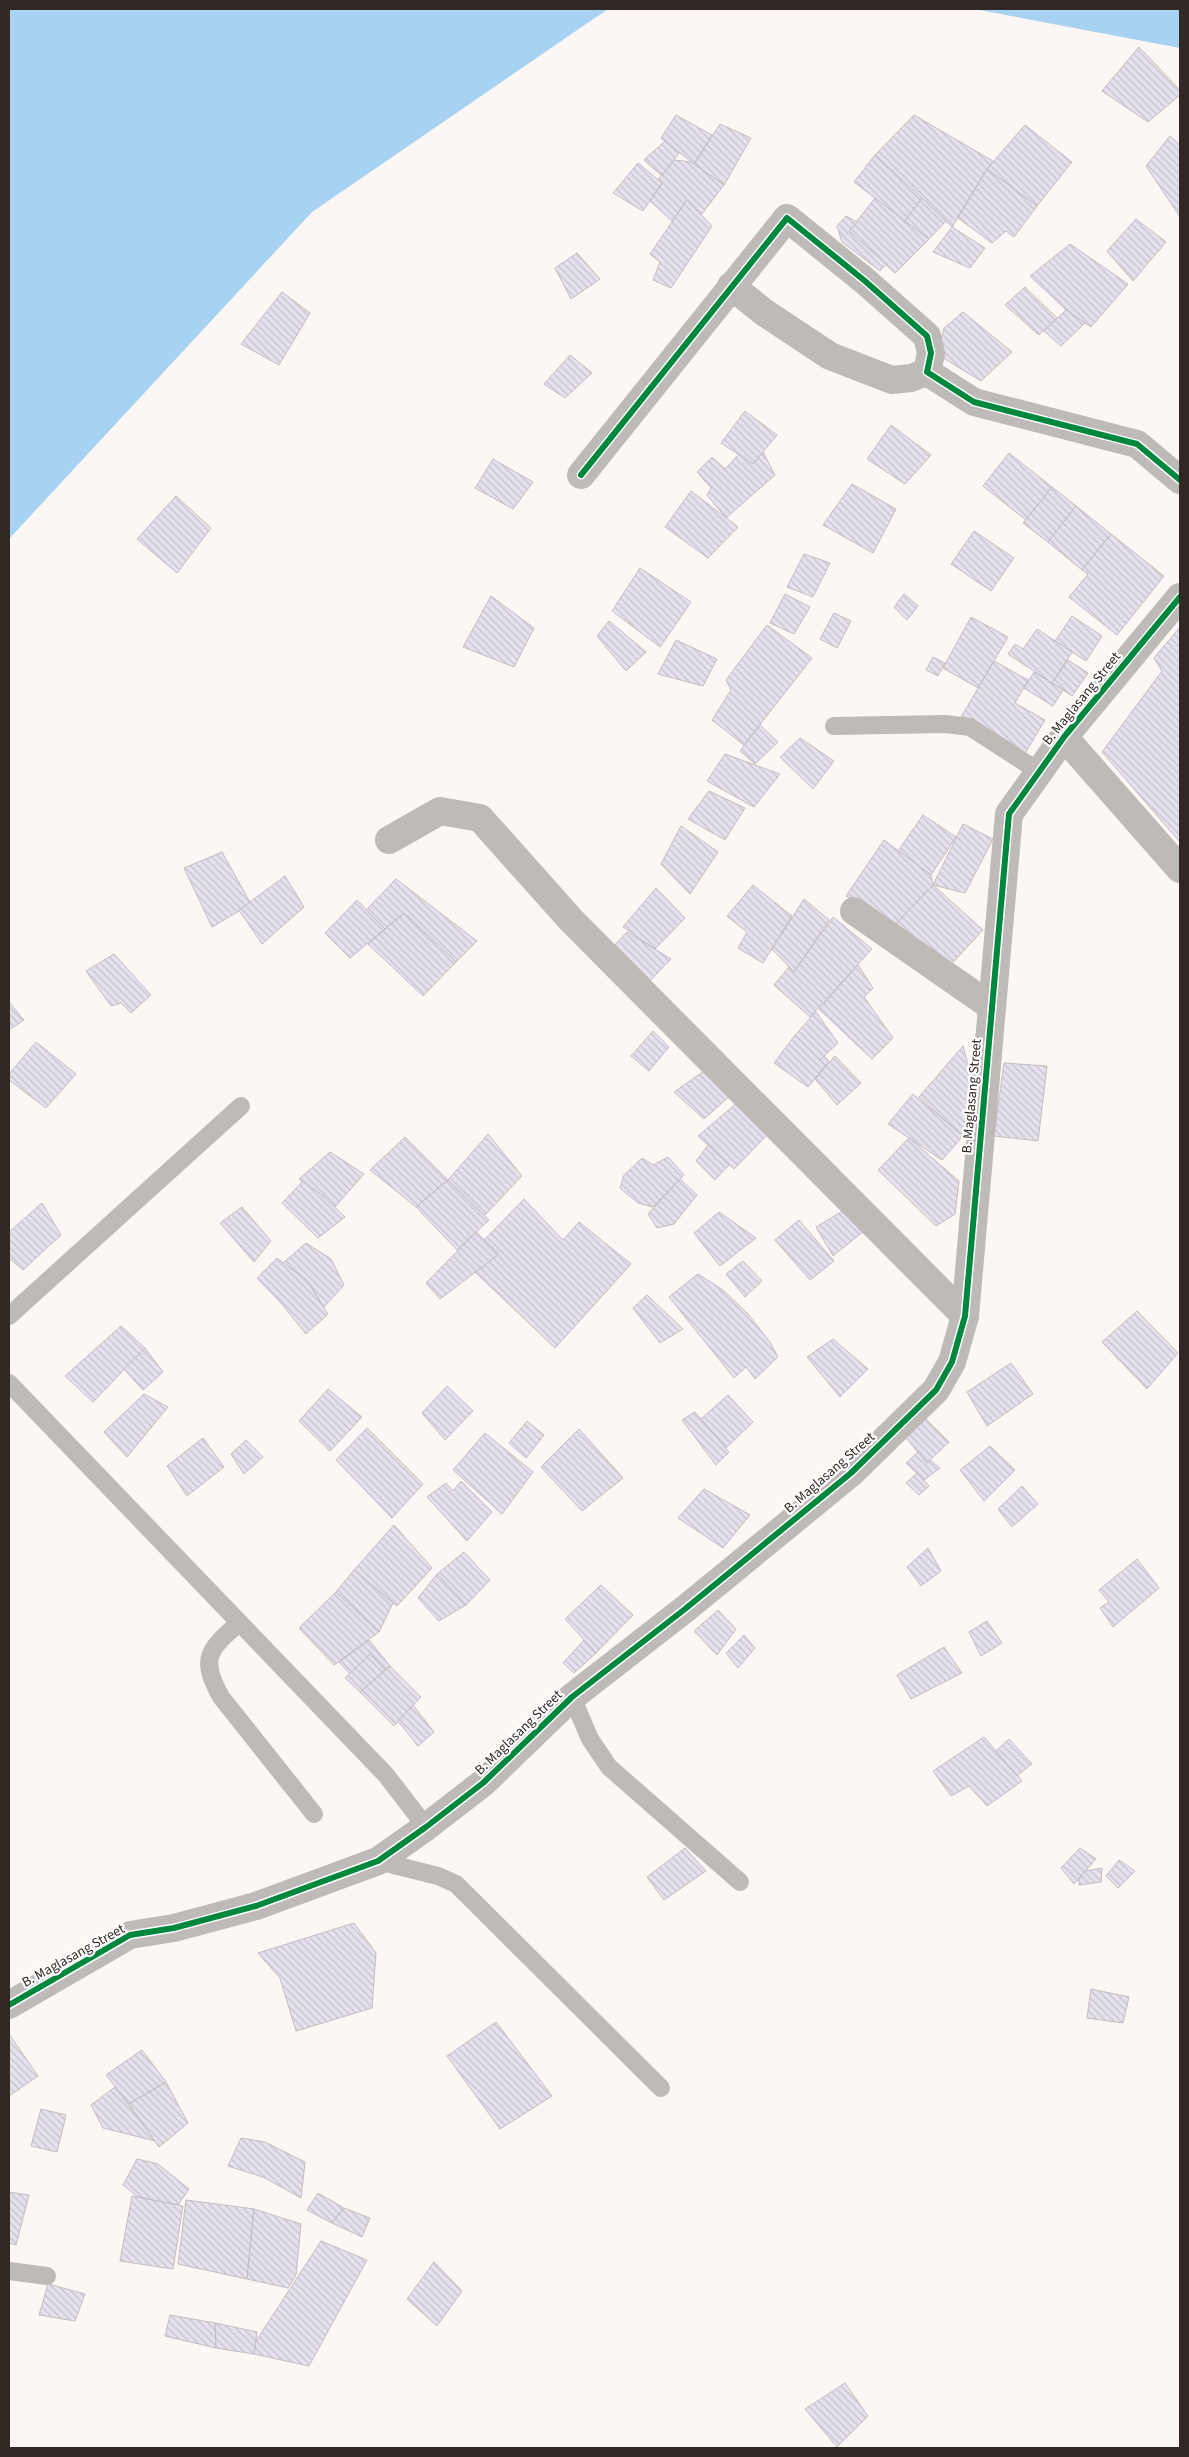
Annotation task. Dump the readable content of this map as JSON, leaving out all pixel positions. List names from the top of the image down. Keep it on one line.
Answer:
{"streets":{"street":["B. Maglasang Street"]}}
